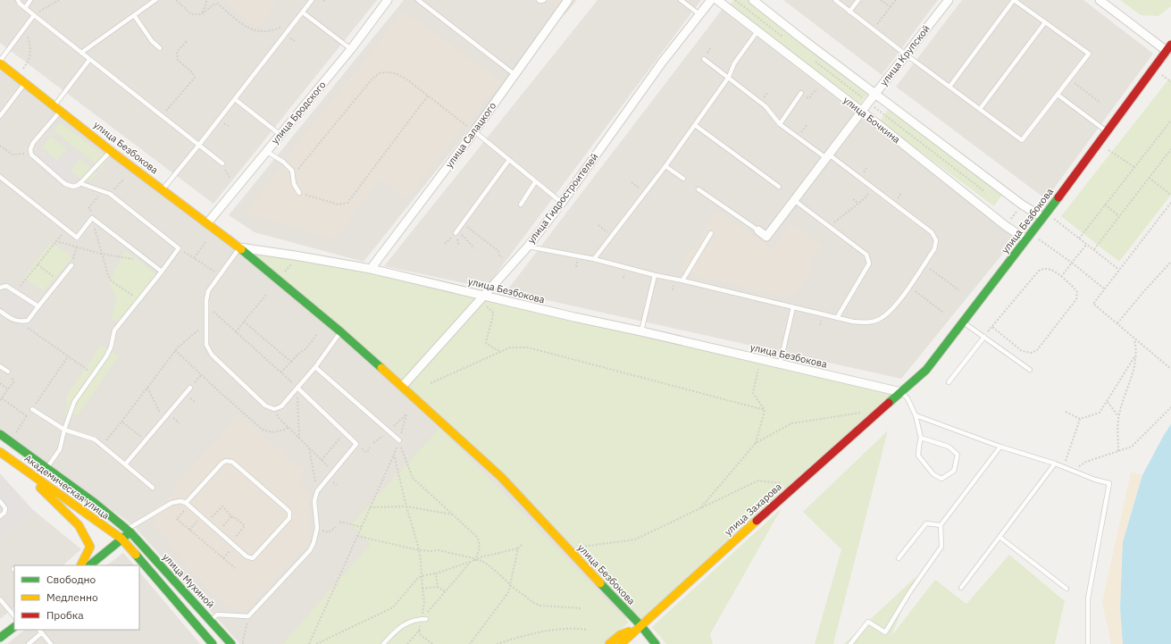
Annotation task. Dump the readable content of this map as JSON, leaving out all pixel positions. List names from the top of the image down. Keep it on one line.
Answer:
{"streets":{"main road":["улица Безбокова","Академическая улица","улица Захарова","улица Мухиной"],"street":["улица Крупской","улица Бродского","улица Бочкина","улица Салацкого","улица Гидростроителей"]},"crossings":[["улица Крупской","улица Бочкина"],["улица Бродского","улица Безбокова"],["улица Бочкина","улица Безбокова"],["улица Салацкого","улица Безбокова"],["улица Безбокова","улица Гидростроителей"],["улица Безбокова","улица Захарова"]],"legend":["Свободно","Медленно","Пробка"]}
